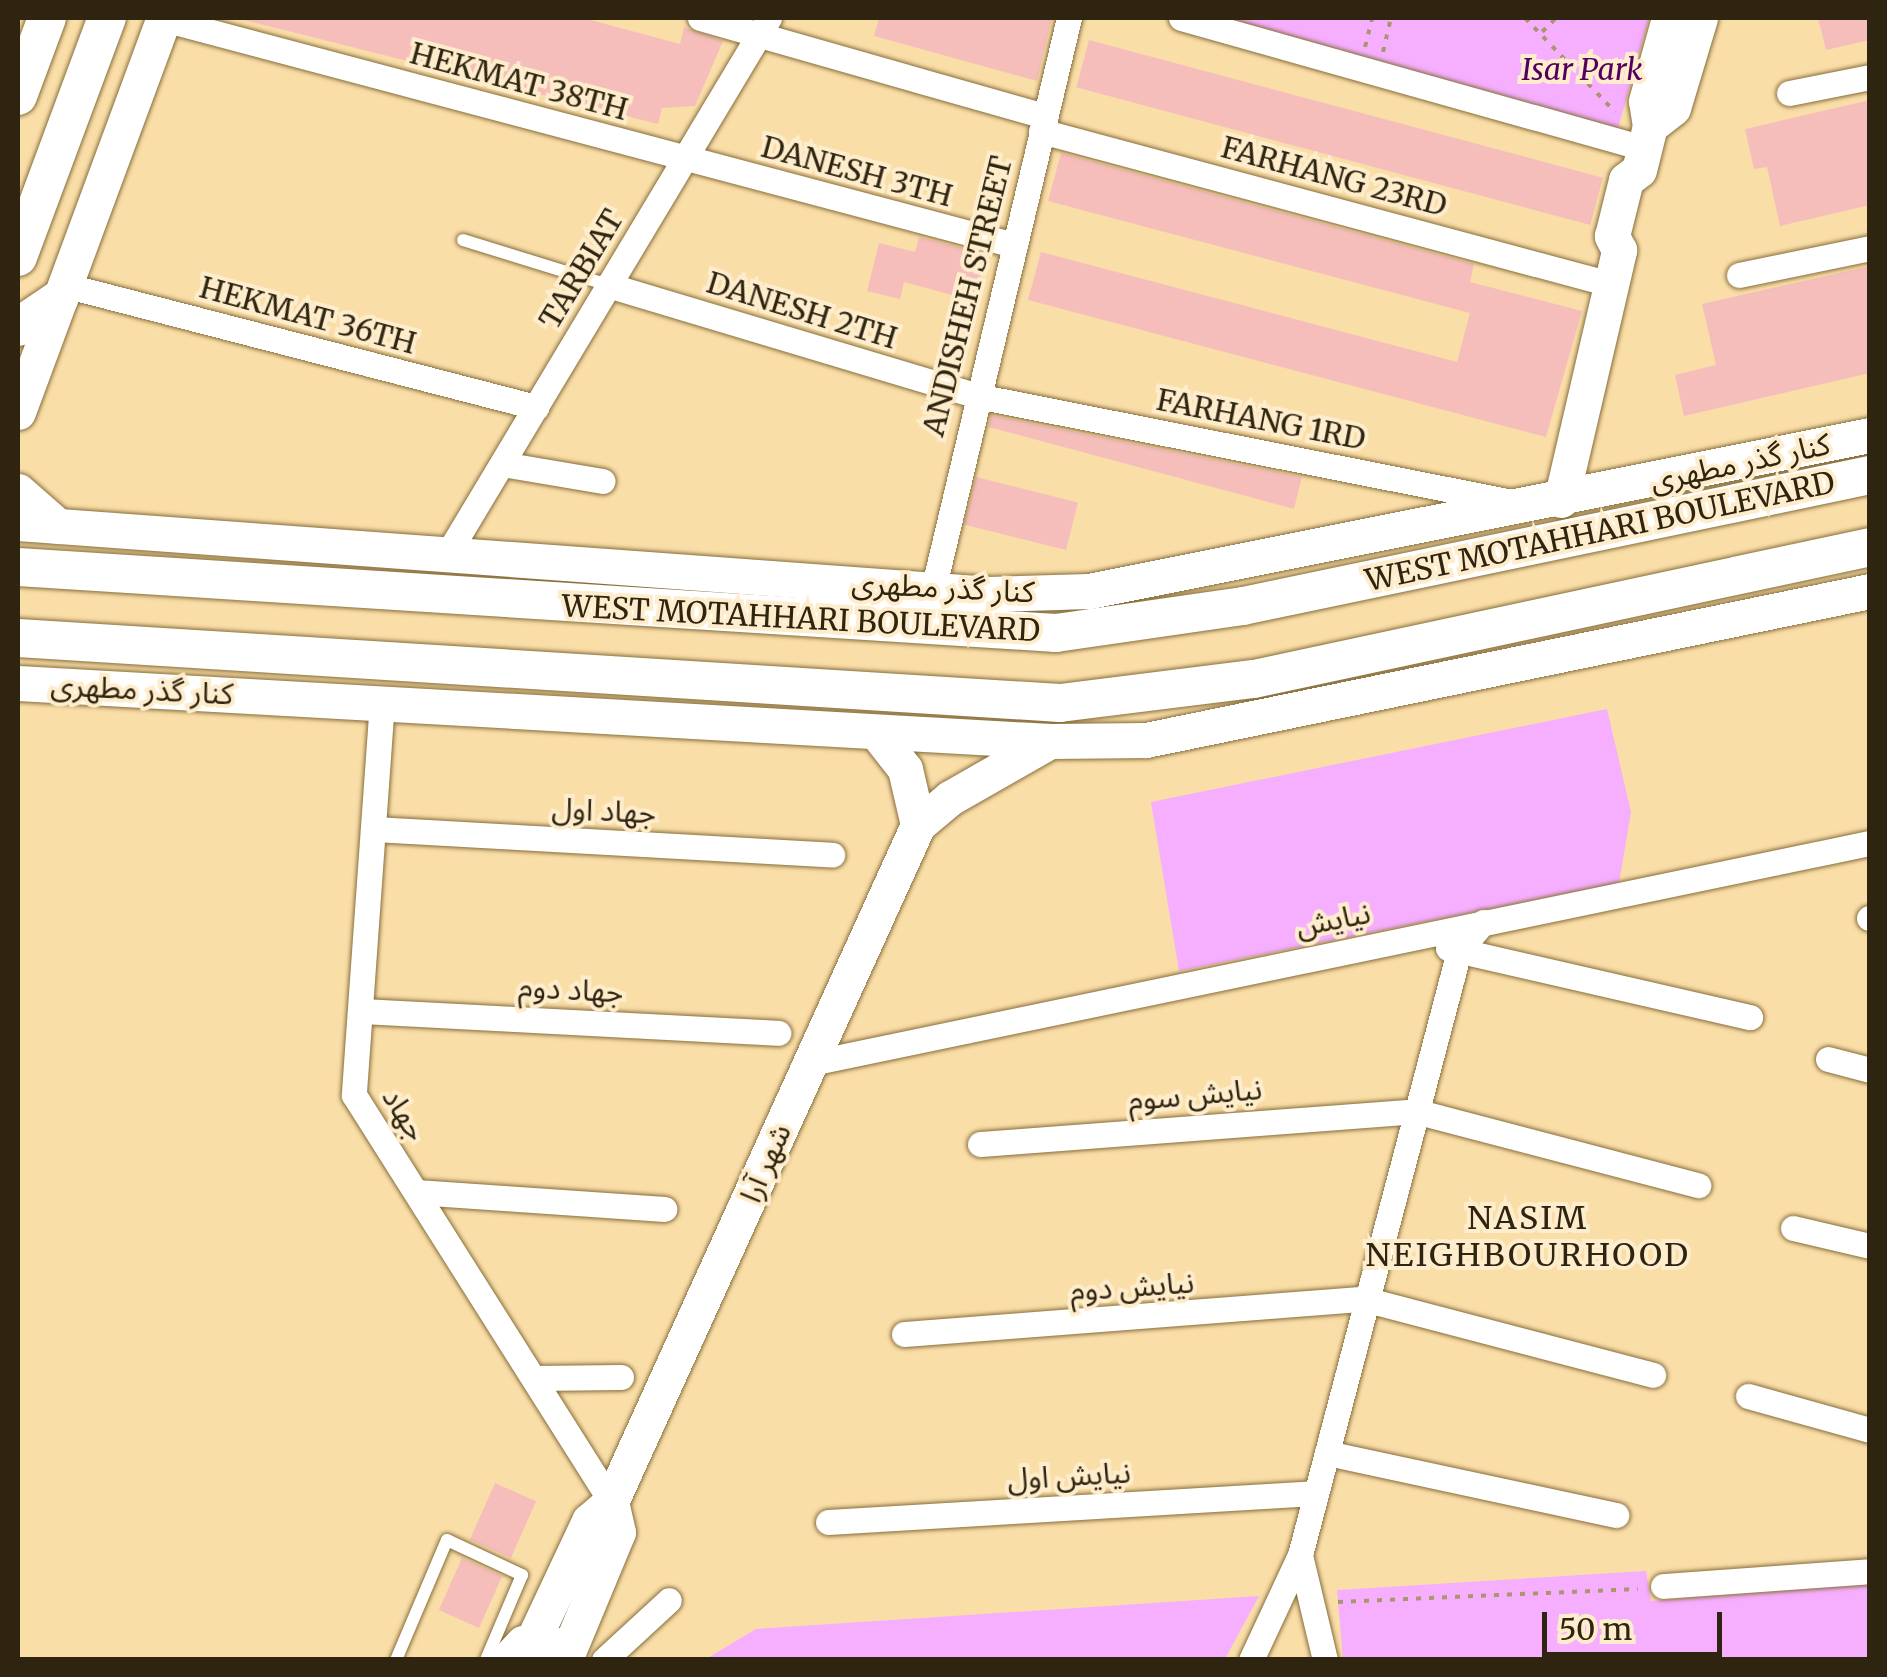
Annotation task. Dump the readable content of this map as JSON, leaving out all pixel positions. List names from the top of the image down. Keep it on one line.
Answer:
{"streets":{"main road":["WEST MOTAHHARI BOULEVARD"],"street":["HEKMAT 38TH","DANESH 3TH","FARHANG 23RD","TARBIAT","ANDISHEH STREET","DANESH 2TH","HEKMAT 36TH","FARHANG 1RD","کنار گذر مطهری","جهاد اول","نيايش","جهاد دوم","نیایش سوم","جهاد","شهر آرا","نیایش دوم","نیایش اول"]},"crossings":[["HEKMAT 38TH","DANESH 3TH"],["HEKMAT 38TH","TARBIAT"],["DANESH 3TH","TARBIAT"],["DANESH 3TH","ANDISHEH STREET"],["FARHANG 23RD","TARBIAT"],["FARHANG 23RD","ANDISHEH STREET"],["TARBIAT","DANESH 2TH"],["TARBIAT","HEKMAT 36TH"],["TARBIAT","کنار گذر مطهری"],["ANDISHEH STREET","DANESH 2TH"],["ANDISHEH STREET","FARHANG 1RD"],["ANDISHEH STREET","کنار گذر مطهری"],["DANESH 2TH","FARHANG 1RD"],["FARHANG 1RD","کنار گذر مطهری"],["کنار گذر مطهری","جهاد"],["جهاد اول","جهاد"],["نيايش","شهر آرا"],["جهاد دوم","جهاد"],["جهاد","شهر آرا"]],"districts":["NASIM NEIGHBOURHOOD"],"parks":["Isar Park"],"scale_bar":"50 m"}
